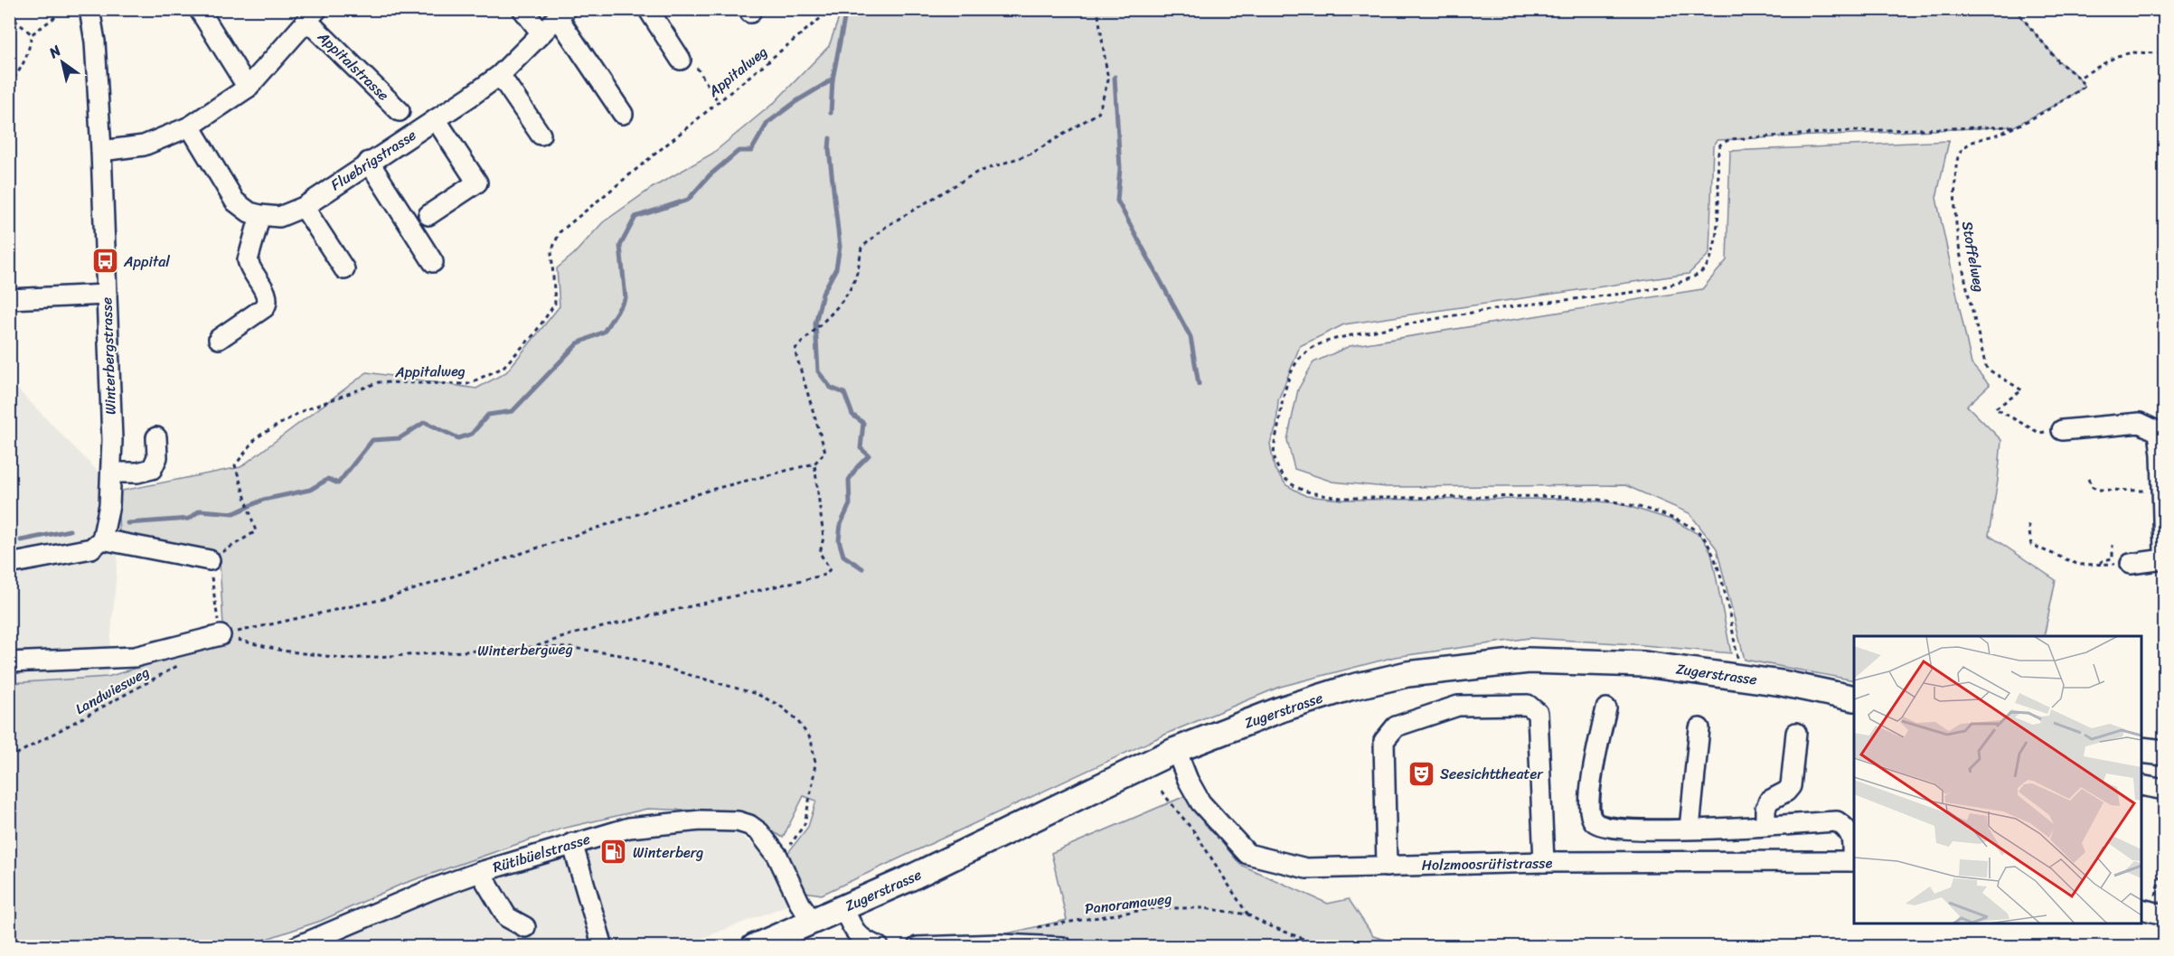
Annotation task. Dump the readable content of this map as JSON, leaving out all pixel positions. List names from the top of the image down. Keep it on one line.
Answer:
{"streets":{"main road":["Zugerstrasse"],"street":["Appitalstrasse","Fluebrigstrasse","Winterbergstrasse","Rütibüelstrasse","Holzmoosrütistrasse"],"path":["Appitalweg","Stoffelweg","Winterbergweg","Landwiesweg","Panoramaweg"]},"crossings":[["Appitalstrasse","Winterbergstrasse"],["Winterbergweg","Rütibüelstrasse"],["Zugerstrasse","Rütibüelstrasse"],["Zugerstrasse","Holzmoosrütistrasse"]],"places":{"bus stop":["Appital"],"theatre":["Seesichttheater"],"fuel station":["Winterberg"]},"north":"top left"}
